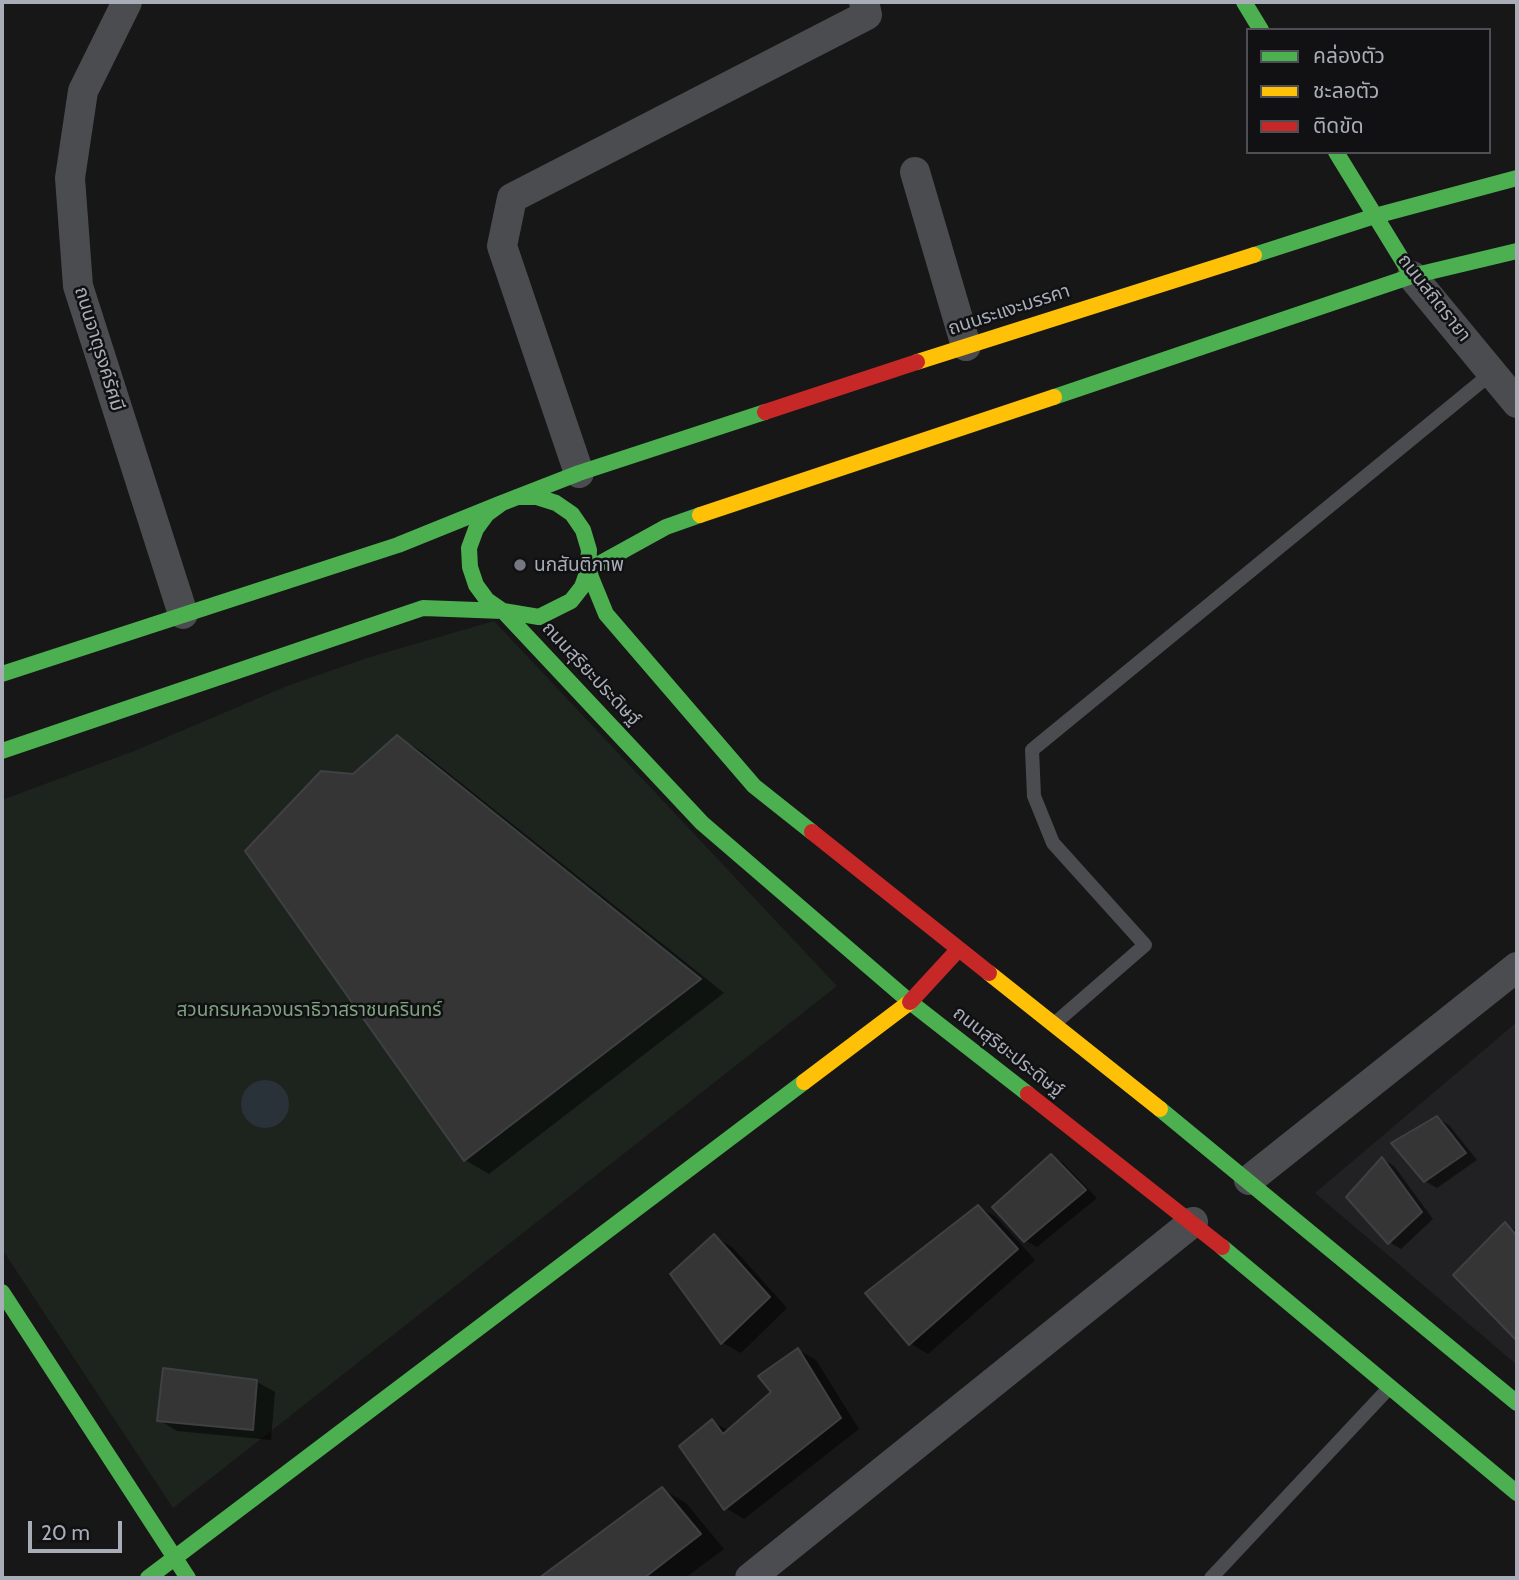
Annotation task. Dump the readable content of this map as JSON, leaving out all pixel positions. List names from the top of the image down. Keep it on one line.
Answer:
{"streets":{"main road":["ถนนสถิตรายา","ถนนระแงะมรรคา","ถนนสุริยะประดิษฐ์"],"street":["ถนนจาตุรงค์รัศมี"]},"crossings":[["ถนนสถิตรายา","ถนนระแงะมรรคา"],["ถนนระแงะมรรคา","ถนนจาตุรงค์รัศมี"],["ถนนระแงะมรรคา","ถนนสุริยะประดิษฐ์"]],"parks":["สวนกรมหลวงนราธิวาสราชนครินทร์"],"places":["นกสันติภาพ"],"legend":["คล่องตัว","ชะลอตัว","ติดขัด"],"scale_bar":"20 m"}
